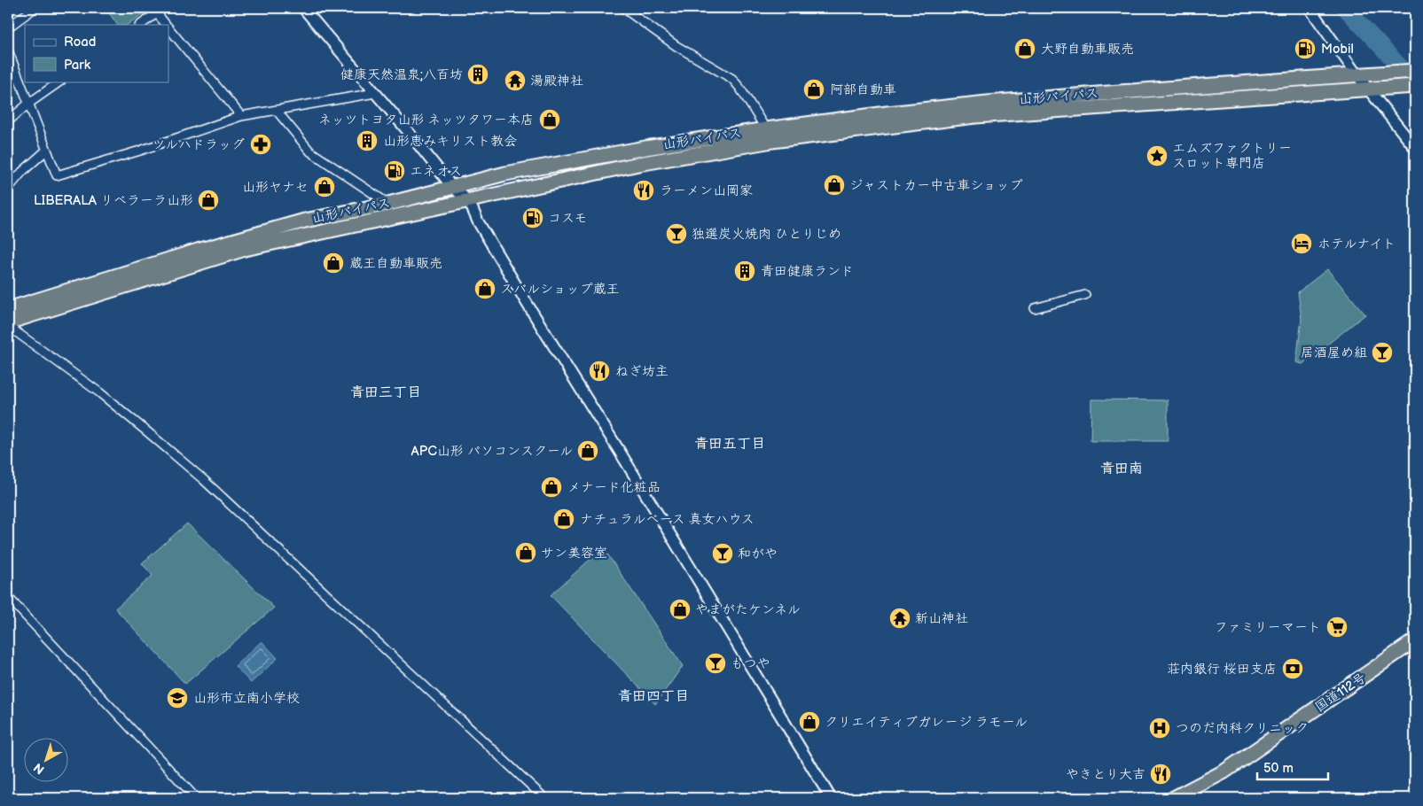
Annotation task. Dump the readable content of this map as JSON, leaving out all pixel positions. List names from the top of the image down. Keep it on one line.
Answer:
{"streets":{"highway":["山形バイパス","国道112号"]},"districts":["青田三丁目","青田五丁目","青田南","青田四丁目"],"places":{"shop":["大野自動車販売","阿部自動車","ネッツトヨタ山形 ネッツタワー本店","ジャストカー中古車ショップ","山形ヤナセ","LIBERALA リベラーラ山形","蔵王自動車販売","スバルショップ蔵王","APC山形 パソコンスクール","メナード化粧品","ナチュラルベース 真女ハウス","サン美容室","やまがたケンネル","クリエイティブガレージ ラモール"],"fuel station":["Mobil","エネオス","コスモ"],"building":["健康天然温泉;八百坊","山形恵みキリスト教会","青田健康ランド"],"temple":["湯殿神社","新山神社"],"pharmacy":["ツルハドラッグ"],"place":["エムズファクトリー スロット専門店"],"restaurant":["ラーメン山岡家","ねぎ坊主","やきとり大吉"],"bar":["独選炭火焼肉 ひとりじめ","居酒屋め組","和がや","もつや"],"hotel":["ホテルナイト"],"supermarket":["ファミリーマート"],"bank":["荘内銀行 桜田支店"],"school or university":["山形市立南小学校"],"hospital":["つのだ内科クリニック"]},"legend":["Road","Park"],"scale_bar":"50 m","north":"bottom left"}
